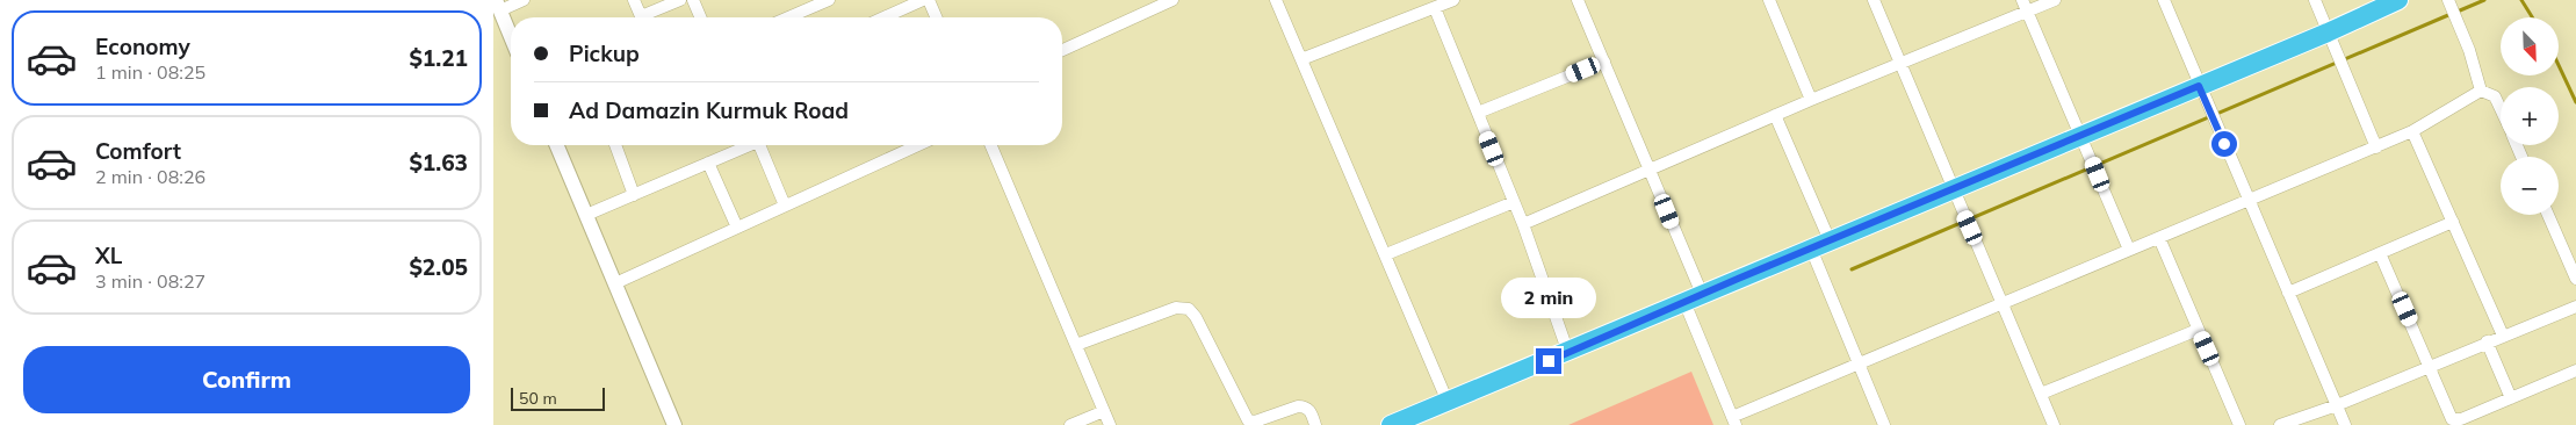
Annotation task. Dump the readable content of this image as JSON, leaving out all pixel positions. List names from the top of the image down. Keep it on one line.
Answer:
{"scale_bar":"50 m","north":"bottom right","page":{"list":[{"name":"Economy","note":"1 min · 08:25","value":"$1.21"},{"name":"Comfort","note":"2 min · 08:26","value":"$1.63"},{"name":"XL","note":"3 min · 08:27","value":"$2.05"}],"map_buttons":["+","−"],"banner":["Pickup","Ad Damazin Kurmuk Road"],"bubble":"2 min","buttons":"Confirm","scale":"50 m"}}
